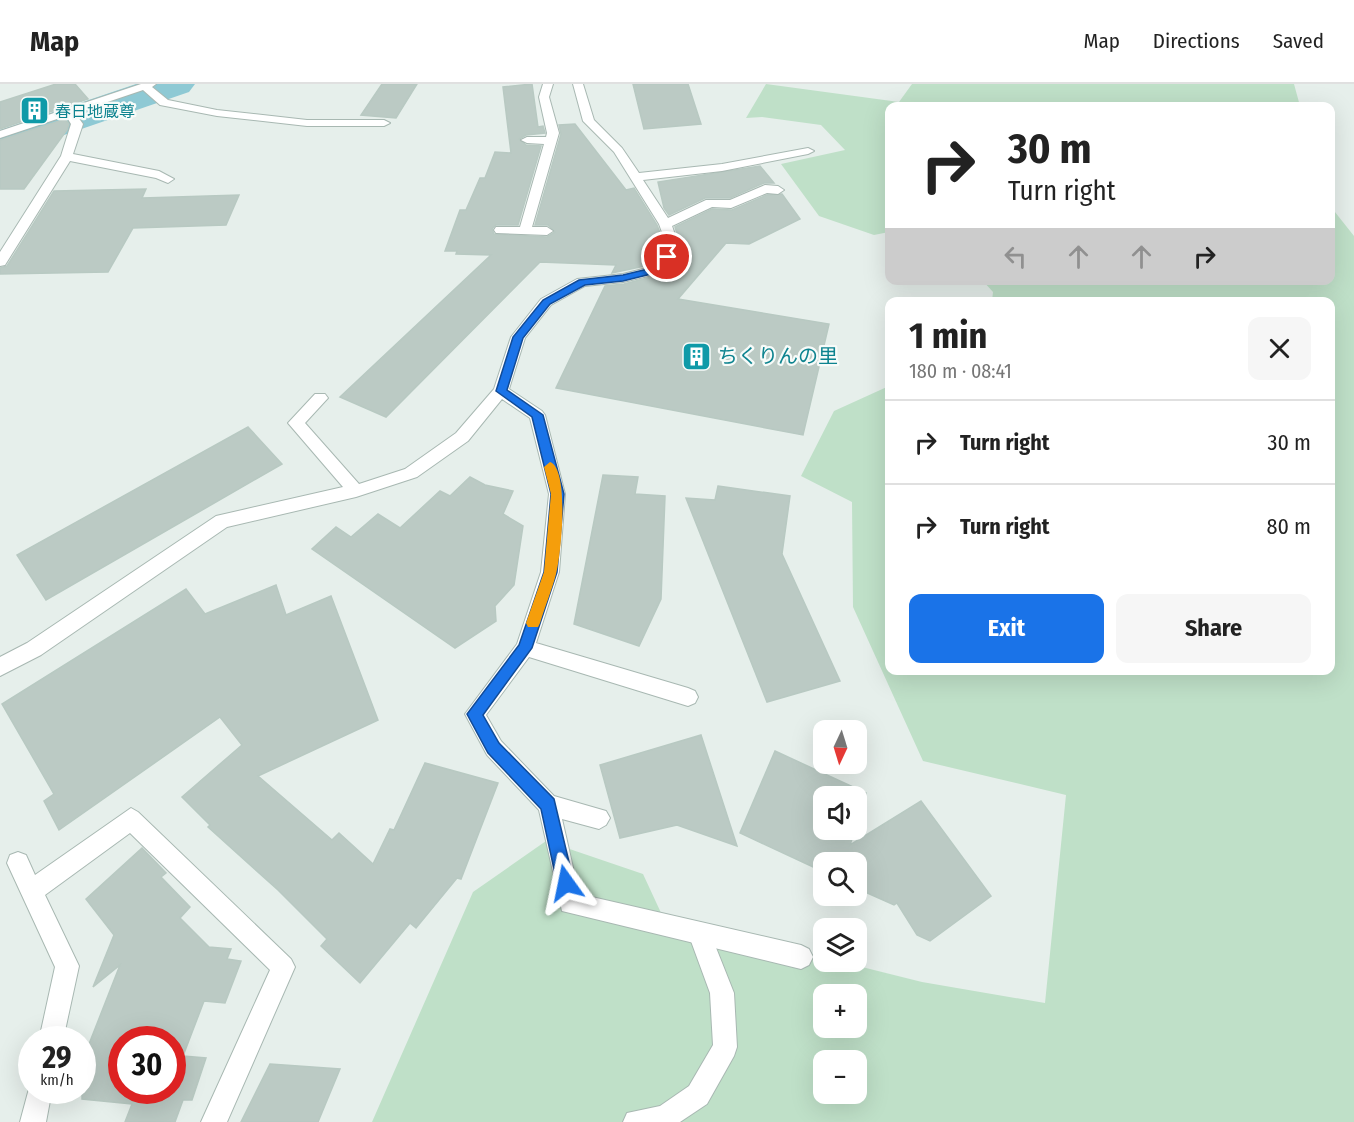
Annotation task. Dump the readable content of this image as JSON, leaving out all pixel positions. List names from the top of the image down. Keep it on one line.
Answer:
{"places":{"building":["春日地蔵尊","ちくりんの里"]},"north":"bottom","page":{"header":"Map","nav":["Map","Directions","Saved"],"turn":["30 m","Turn right"],"heading":["1 min","180 m · 08:41"],"list":[{"name":"Turn right","value":"30 m"},{"name":"Turn right","value":"80 m"}],"buttons":["Exit","Share"],"map_buttons":["+","−"],"speed":"29 km/h","limit":"30"}}
